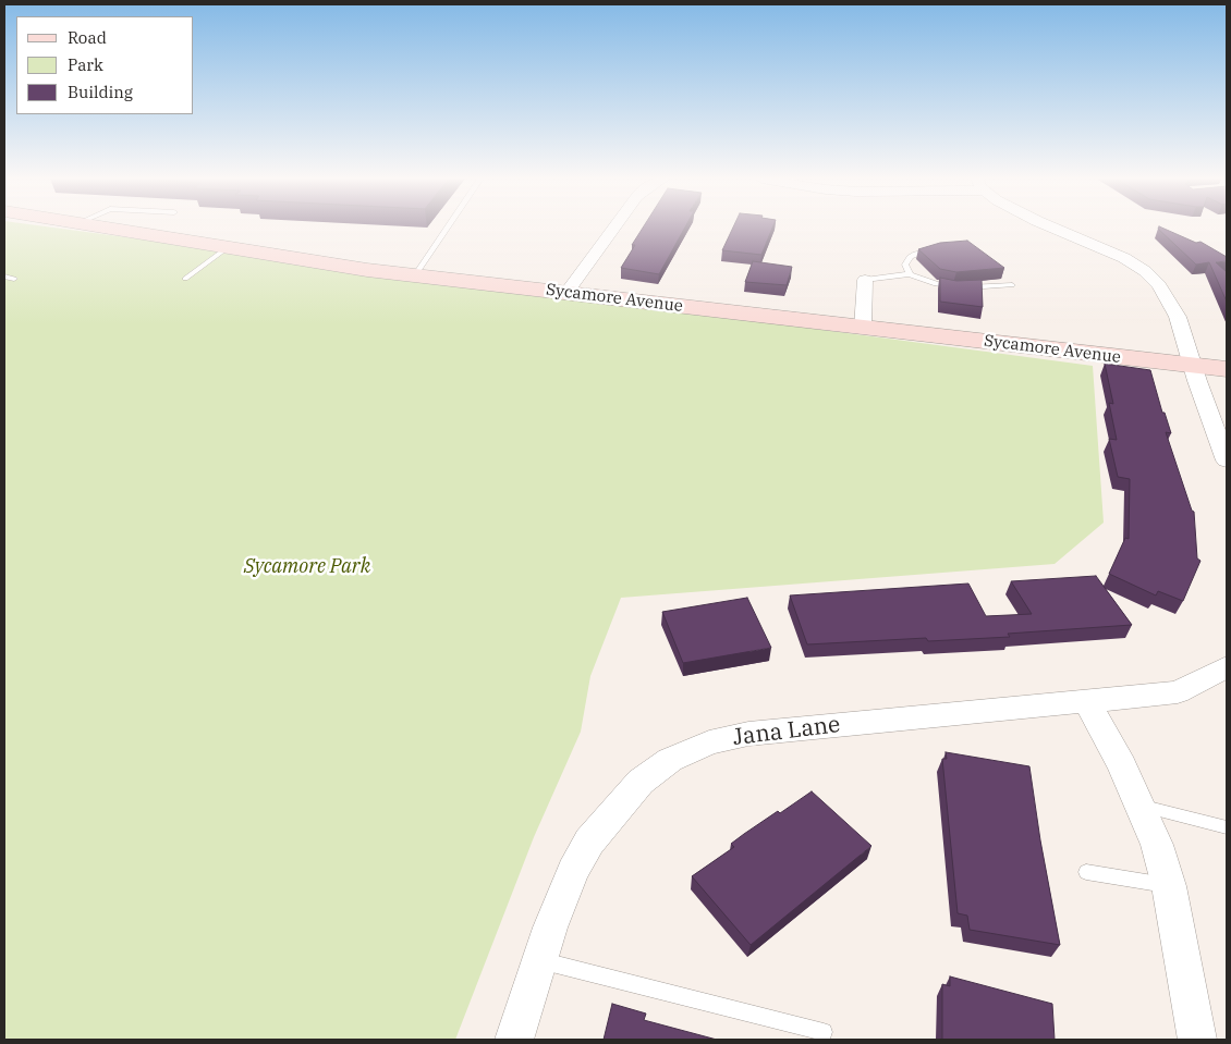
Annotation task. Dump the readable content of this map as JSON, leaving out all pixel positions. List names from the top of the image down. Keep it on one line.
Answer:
{"streets":{"street":["Sycamore Avenue","Jana Lane"]},"parks":["Sycamore Park"],"legend":["Road","Park","Building"]}
